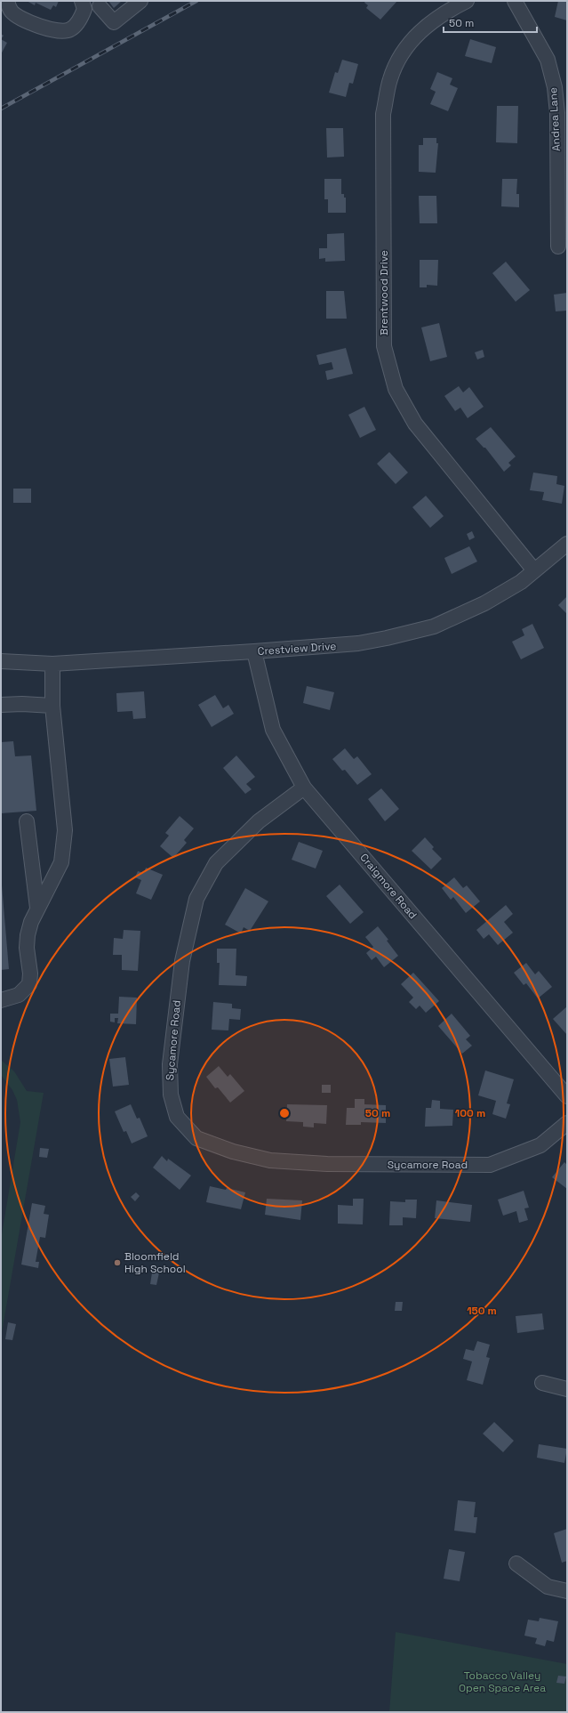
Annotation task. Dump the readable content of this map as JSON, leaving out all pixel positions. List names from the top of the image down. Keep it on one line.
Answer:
{"streets":{"street":["Andrea Lane","Brentwood Drive","Crestview Drive","Craigmore Road","Sycamore Road"]},"crossings":[["Brentwood Drive","Crestview Drive"],["Crestview Drive","Craigmore Road"],["Craigmore Road","Sycamore Road"]],"parks":["Tobacco Valley Open Space Area"],"places":["Bloomfield High School"],"scale_bar":"50 m","rings":["50 m","100 m","150 m"]}
